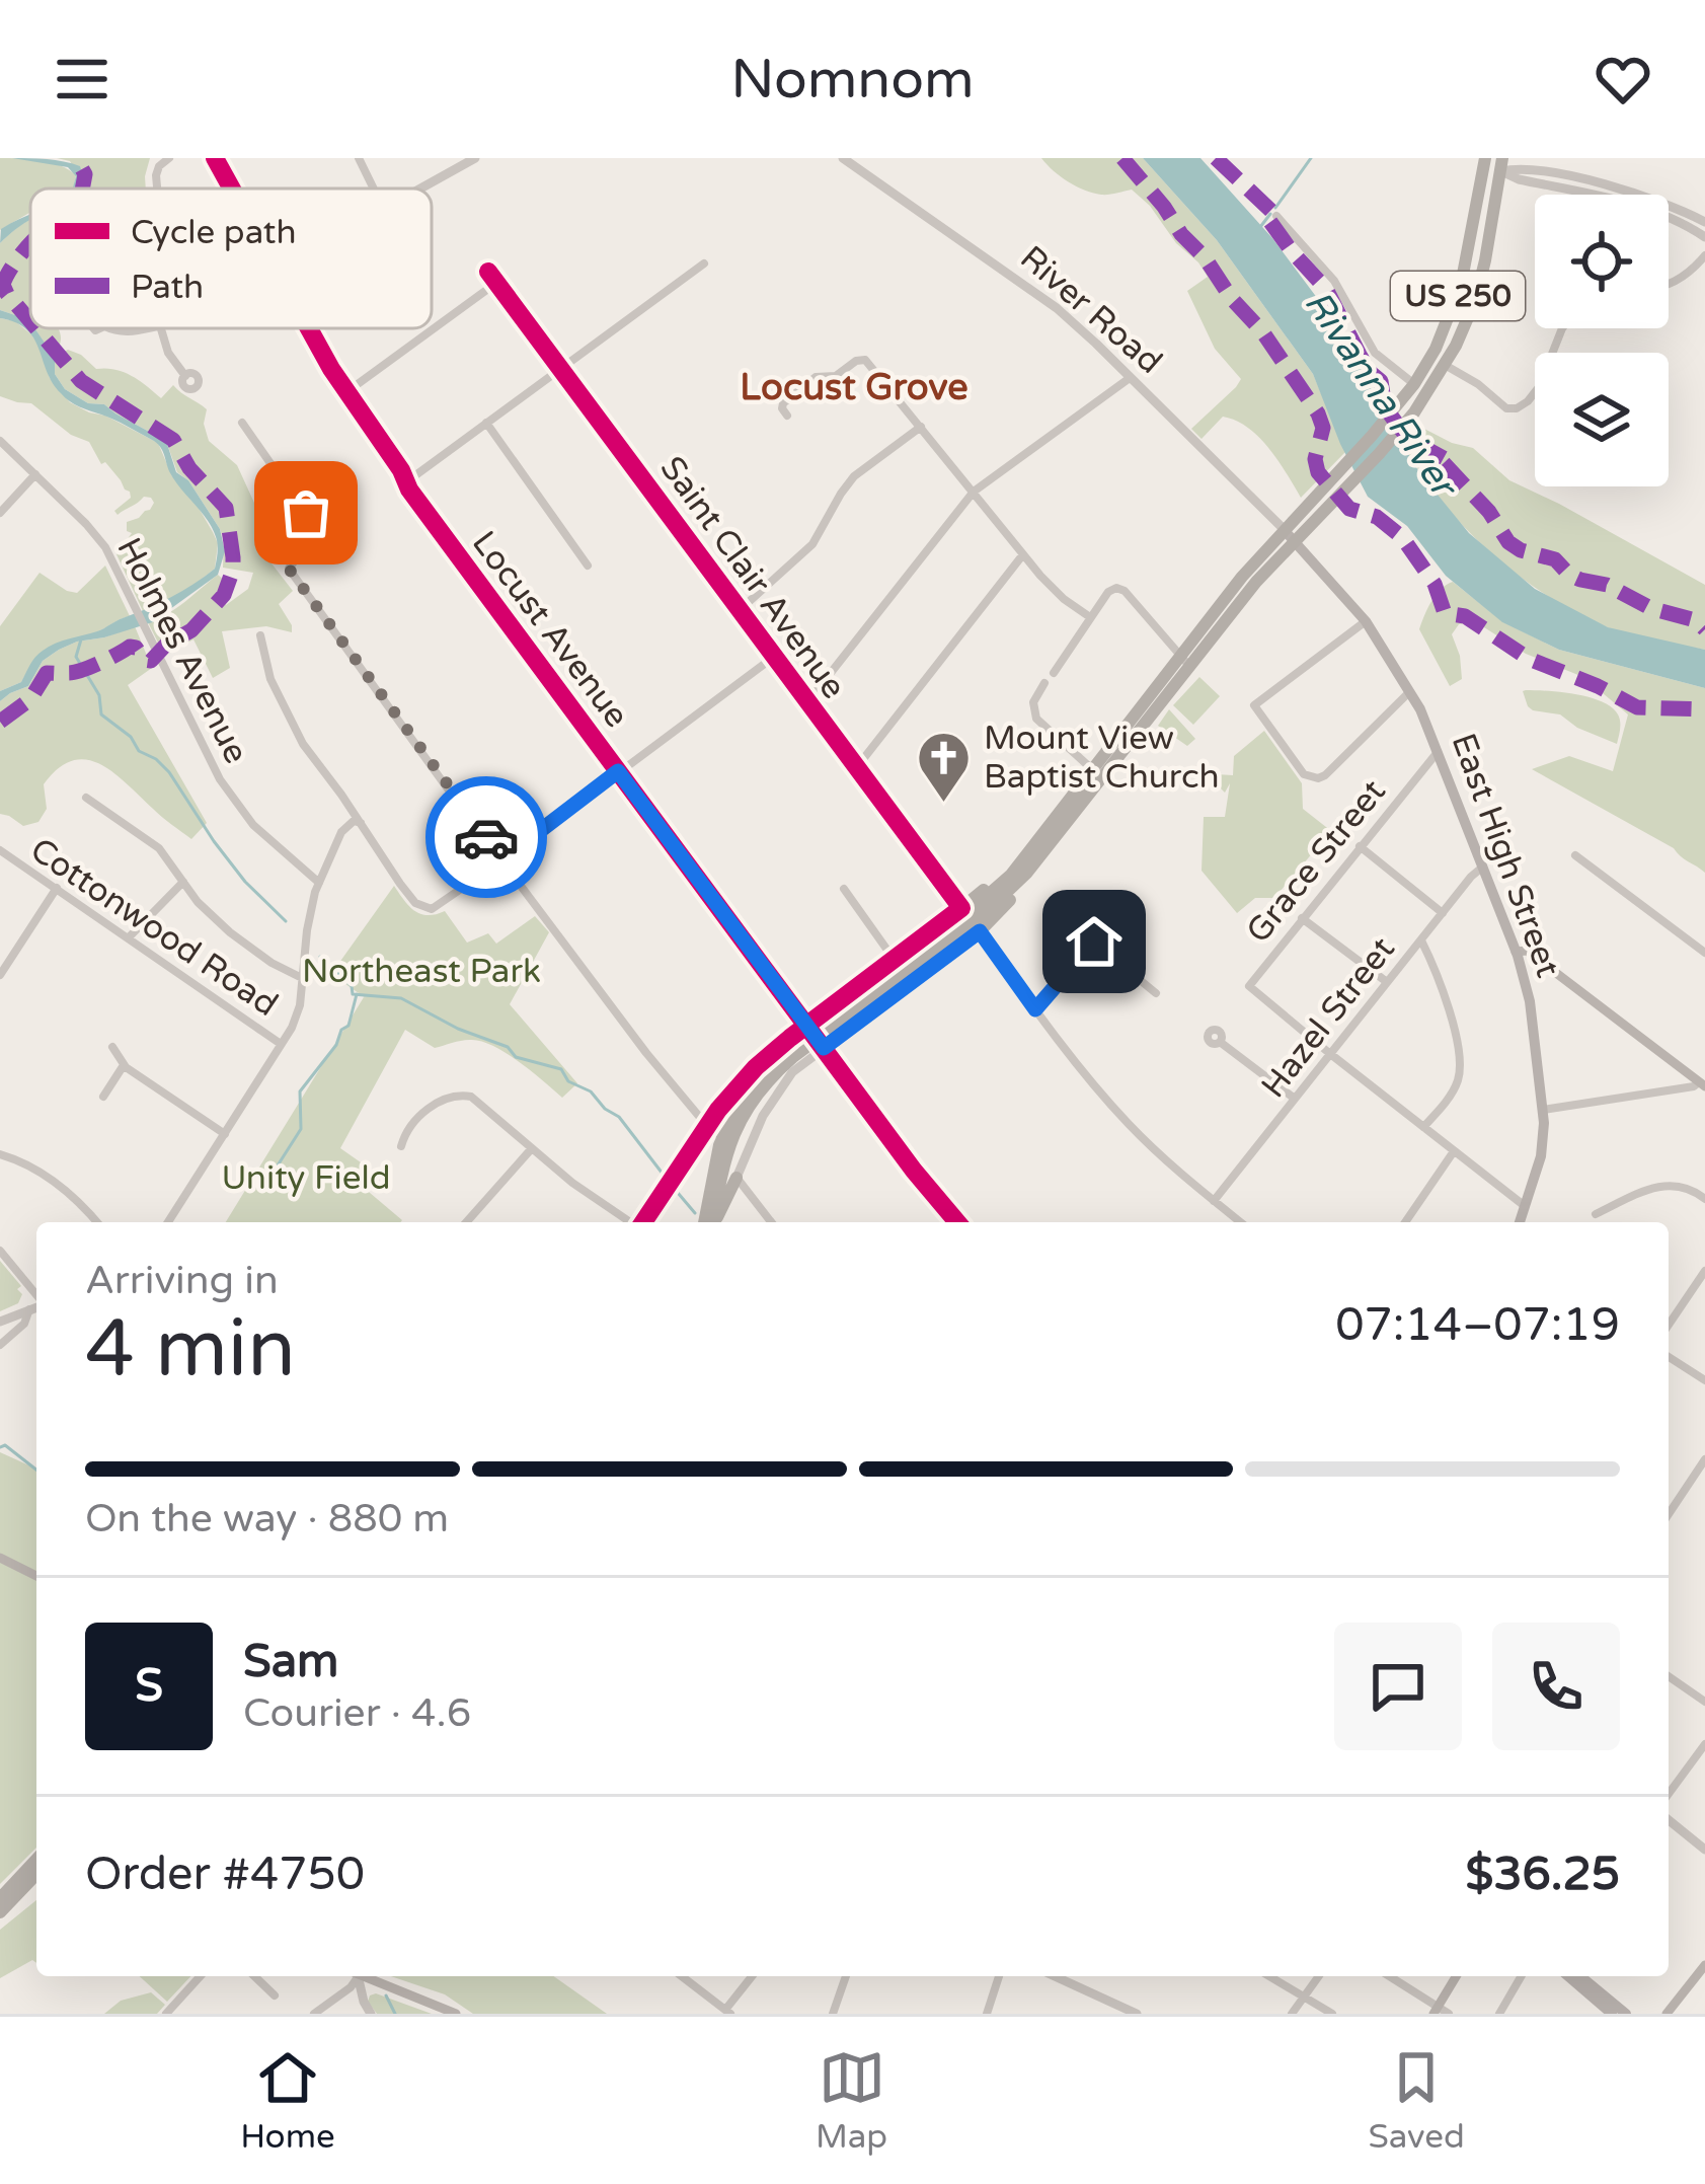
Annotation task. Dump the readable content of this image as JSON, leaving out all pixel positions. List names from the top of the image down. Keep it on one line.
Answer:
{"streets":{"highway":["US 250"],"main road":["East High Street"],"street":["River Road","Saint Clair Avenue","Locust Avenue","Holmes Avenue","Grace Street","Cottonwood Road","Hazel Street"]},"crossings":[["US 250","River Road"],["US 250","East High Street"],["River Road","East High Street"],["East High Street","Grace Street"],["East High Street","Hazel Street"],["Grace Street","Hazel Street"]],"districts":["Locust Grove"],"water":["Rivanna River"],"parks":["Northeast Park","Unity Field"],"places":{"church":["Mount View Baptist Church"]},"legend":["Cycle path","Path"],"page":{"header":"Nomnom","heading":["4 min","Arriving in","07:14–07:19"],"panel":["Sam","Courier · 4.6","Order #4750","$36.25"],"bar":"On the way · 880 m","round":"S","tabs":["Home","Map","Saved"]}}
